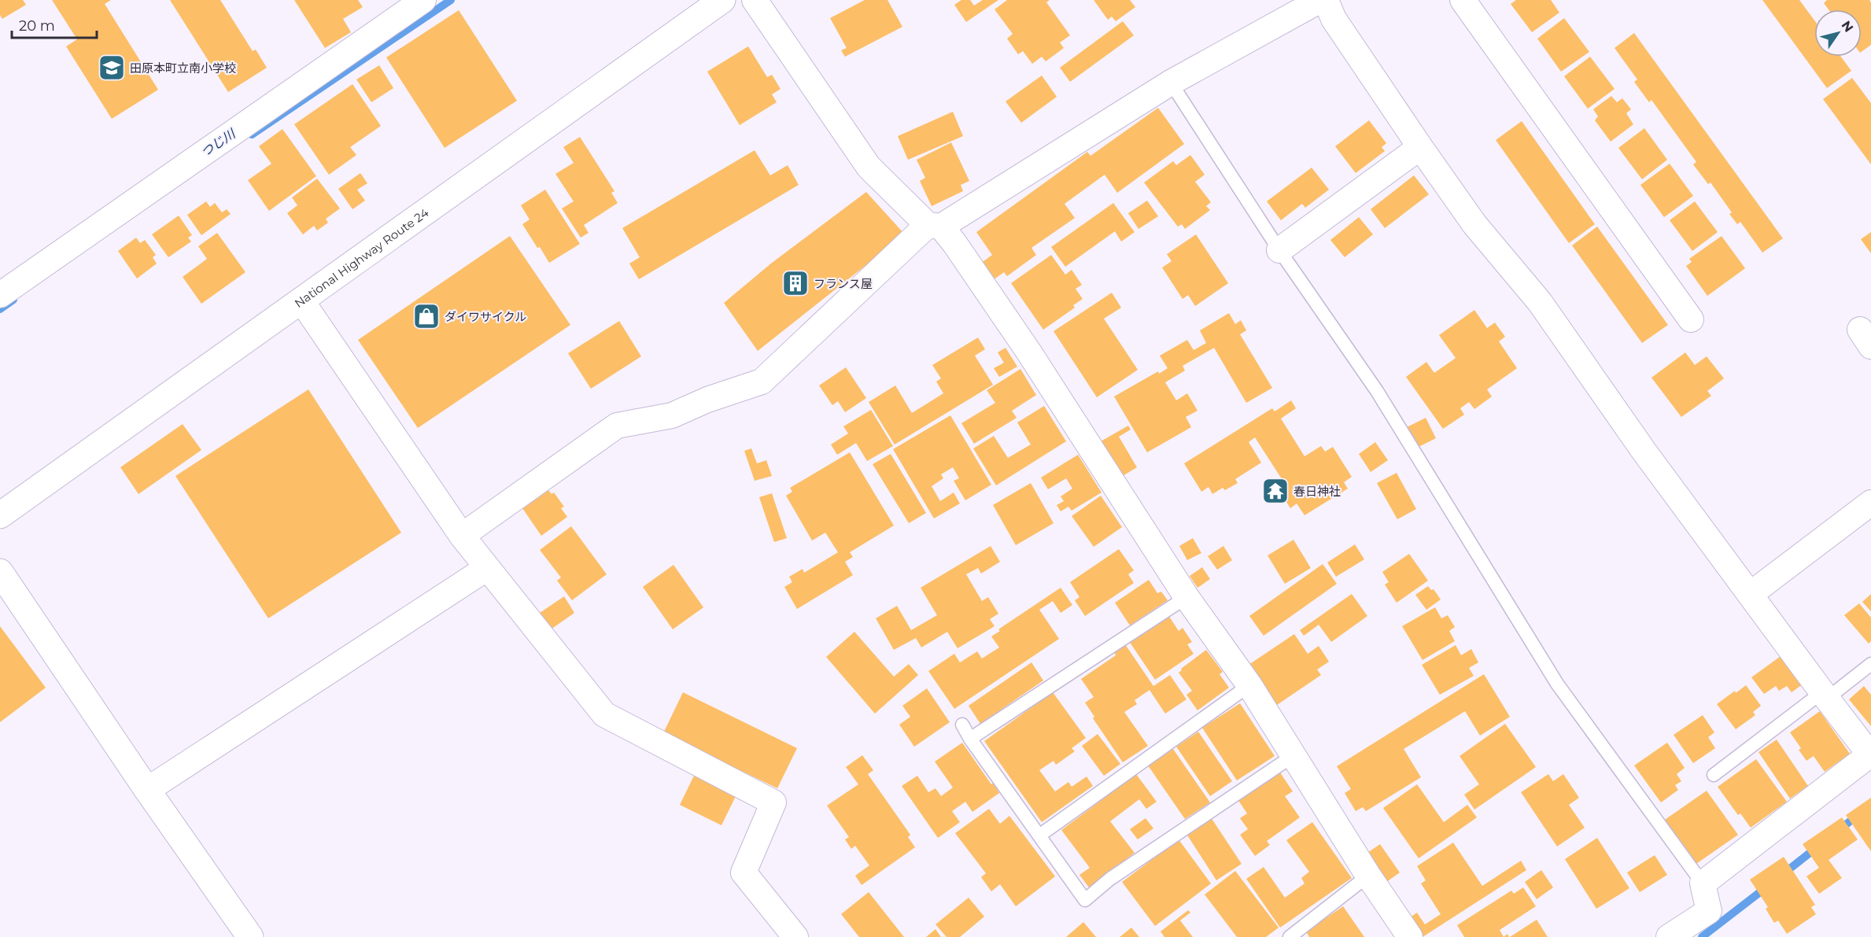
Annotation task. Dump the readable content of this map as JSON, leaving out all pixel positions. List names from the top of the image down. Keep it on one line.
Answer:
{"streets":{"main road":["National Highway Route 24"]},"water":["つじ川"],"places":{"school or university":["田原本町立南小学校"],"building":["フランス屋"],"shop":["ダイワサイクル"],"temple":["春日神社"]},"scale_bar":"20 m","north":"top right"}
